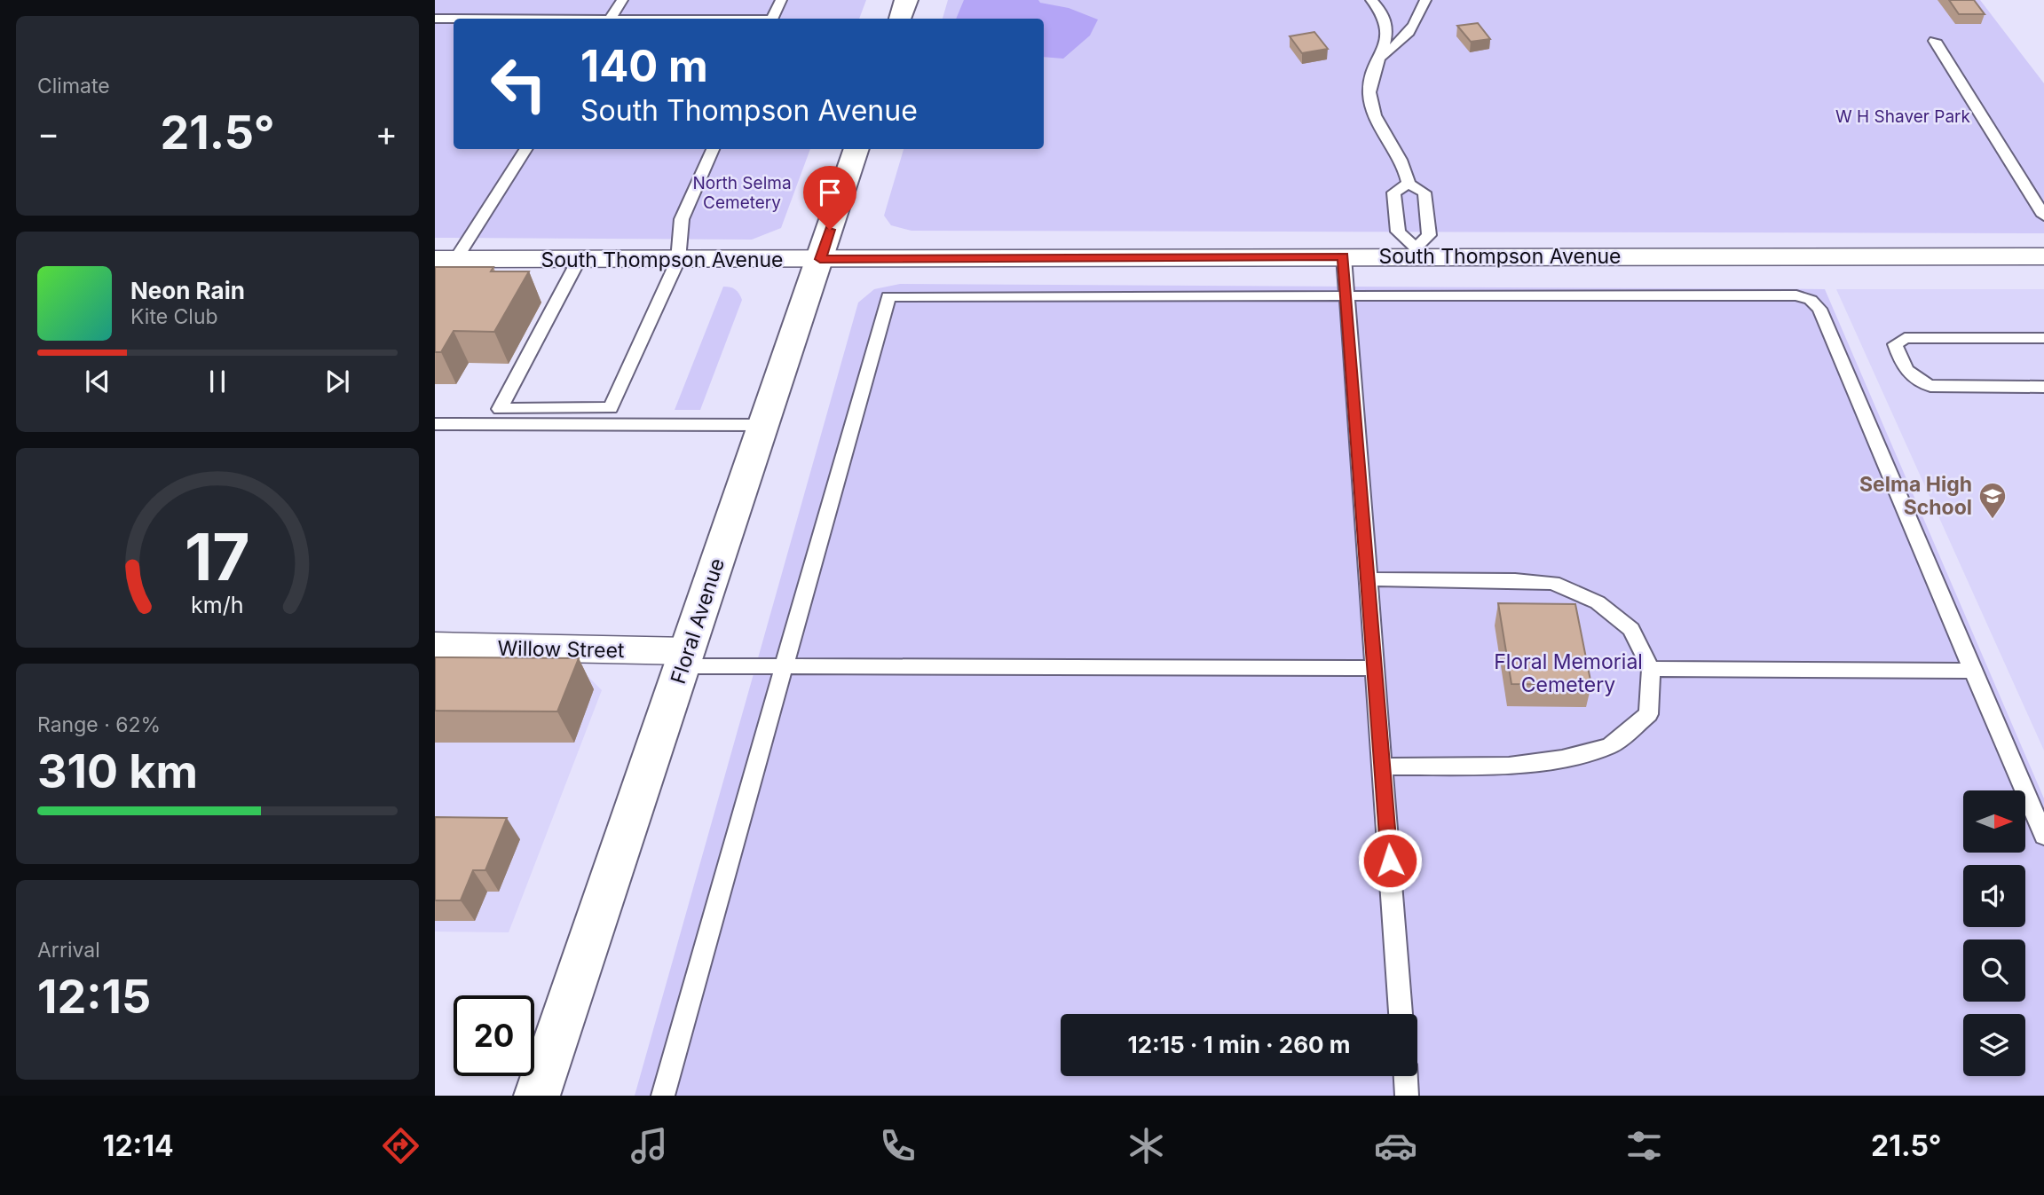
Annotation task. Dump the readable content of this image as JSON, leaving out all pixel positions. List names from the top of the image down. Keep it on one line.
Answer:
{"streets":{"main road":["Floral Avenue"],"street":["South Thompson Avenue","Willow Street"]},"crossings":[["South Thompson Avenue","Floral Avenue"],["Floral Avenue","Willow Street"]],"parks":["W H Shaver Park","North Selma Cemetery","Floral Memorial Cemetery"],"places":{"school or university":["Selma High School"]},"north":"right","page":{"tile":["Climate",["Range · 62%","310 km"],["Arrival","12:15"]],"turn":["140 m","South Thompson Avenue"],"heat":["−","21.5°","+"],"song":["Neon Rain","Kite Club"],"limit":"20","trip":"12:15 · 1 min · 260 m","tabs":["12:14","21.5°"],"gauge":["17","km/h"]}}
